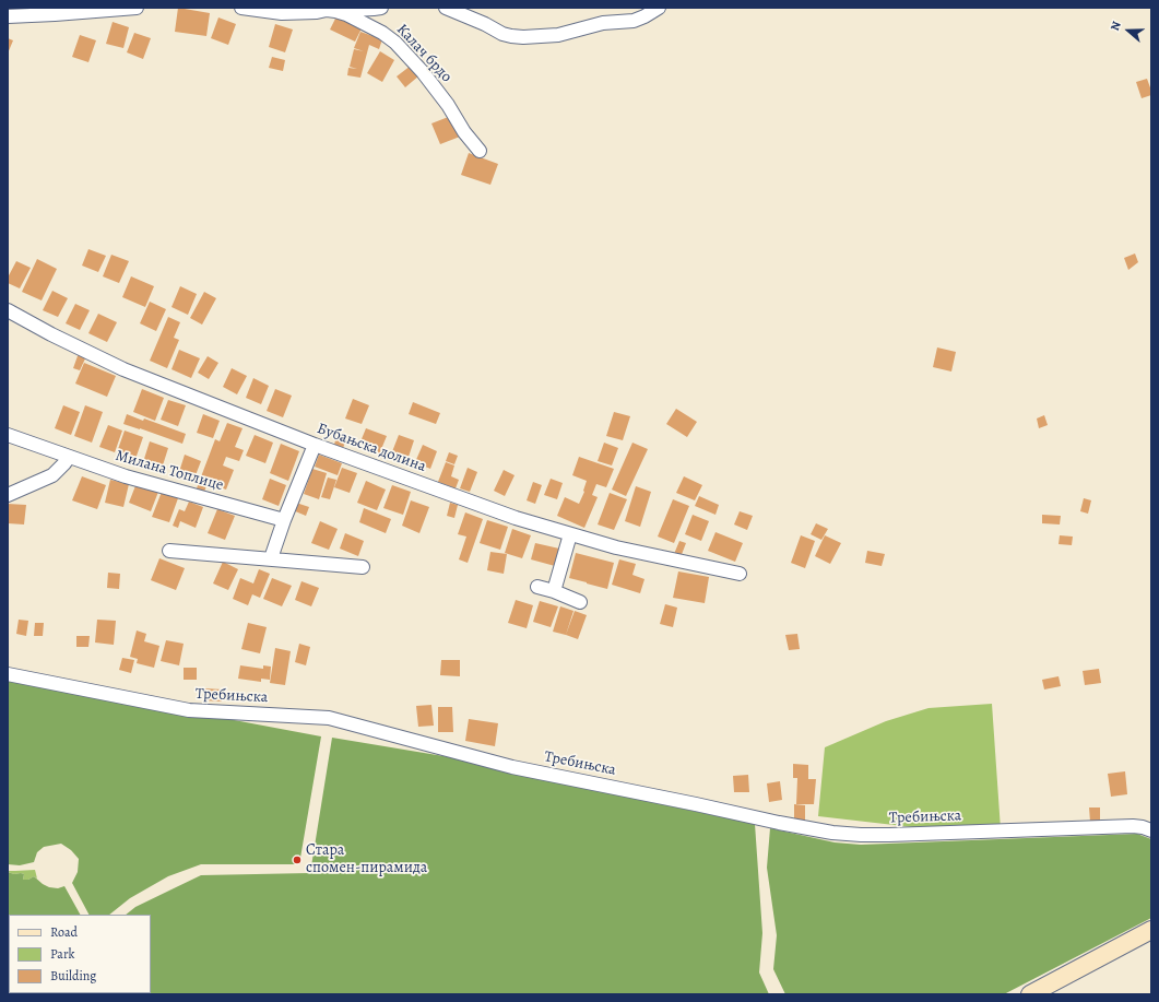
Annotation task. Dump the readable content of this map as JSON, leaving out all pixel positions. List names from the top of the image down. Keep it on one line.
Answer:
{"streets":{"street":["Калач брдо","Бубањска долина","Милана Топлице","Требињска"]},"places":["Стара спомен-пирамида"],"legend":["Road","Park","Building"],"north":"left"}
